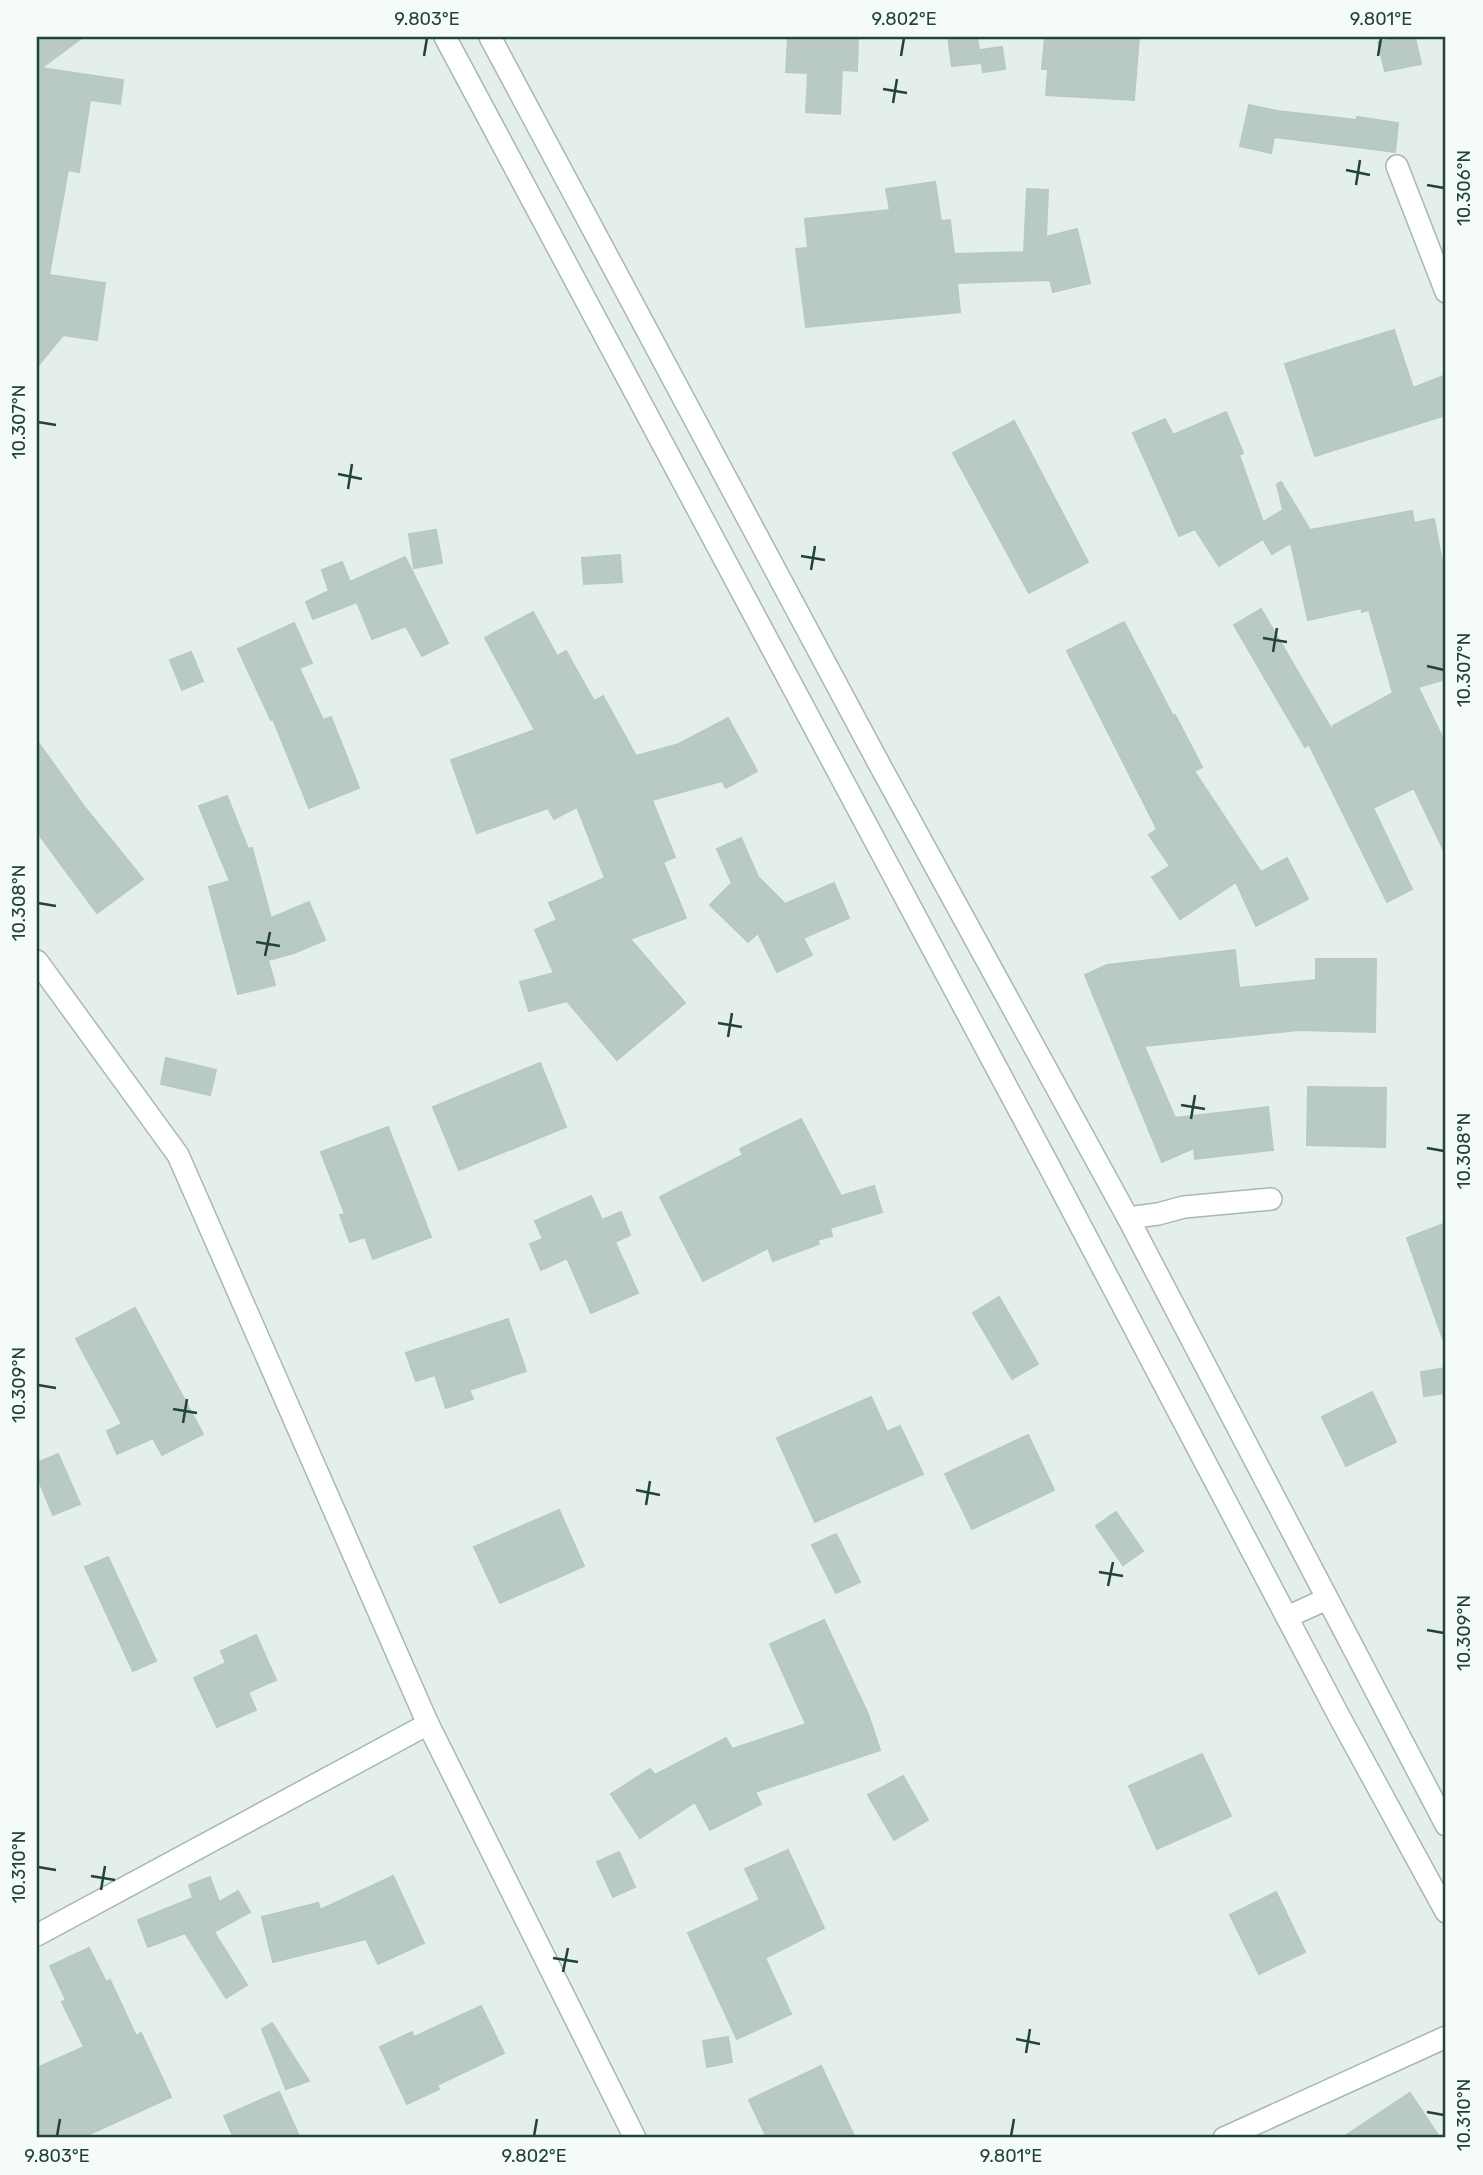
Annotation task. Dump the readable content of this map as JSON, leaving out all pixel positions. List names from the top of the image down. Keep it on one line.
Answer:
{"coordinates":["9.803°E","9.802°E","9.801°E","10.306°N","10.307°N","10.308°N","10.309°N","10.310°N"]}
